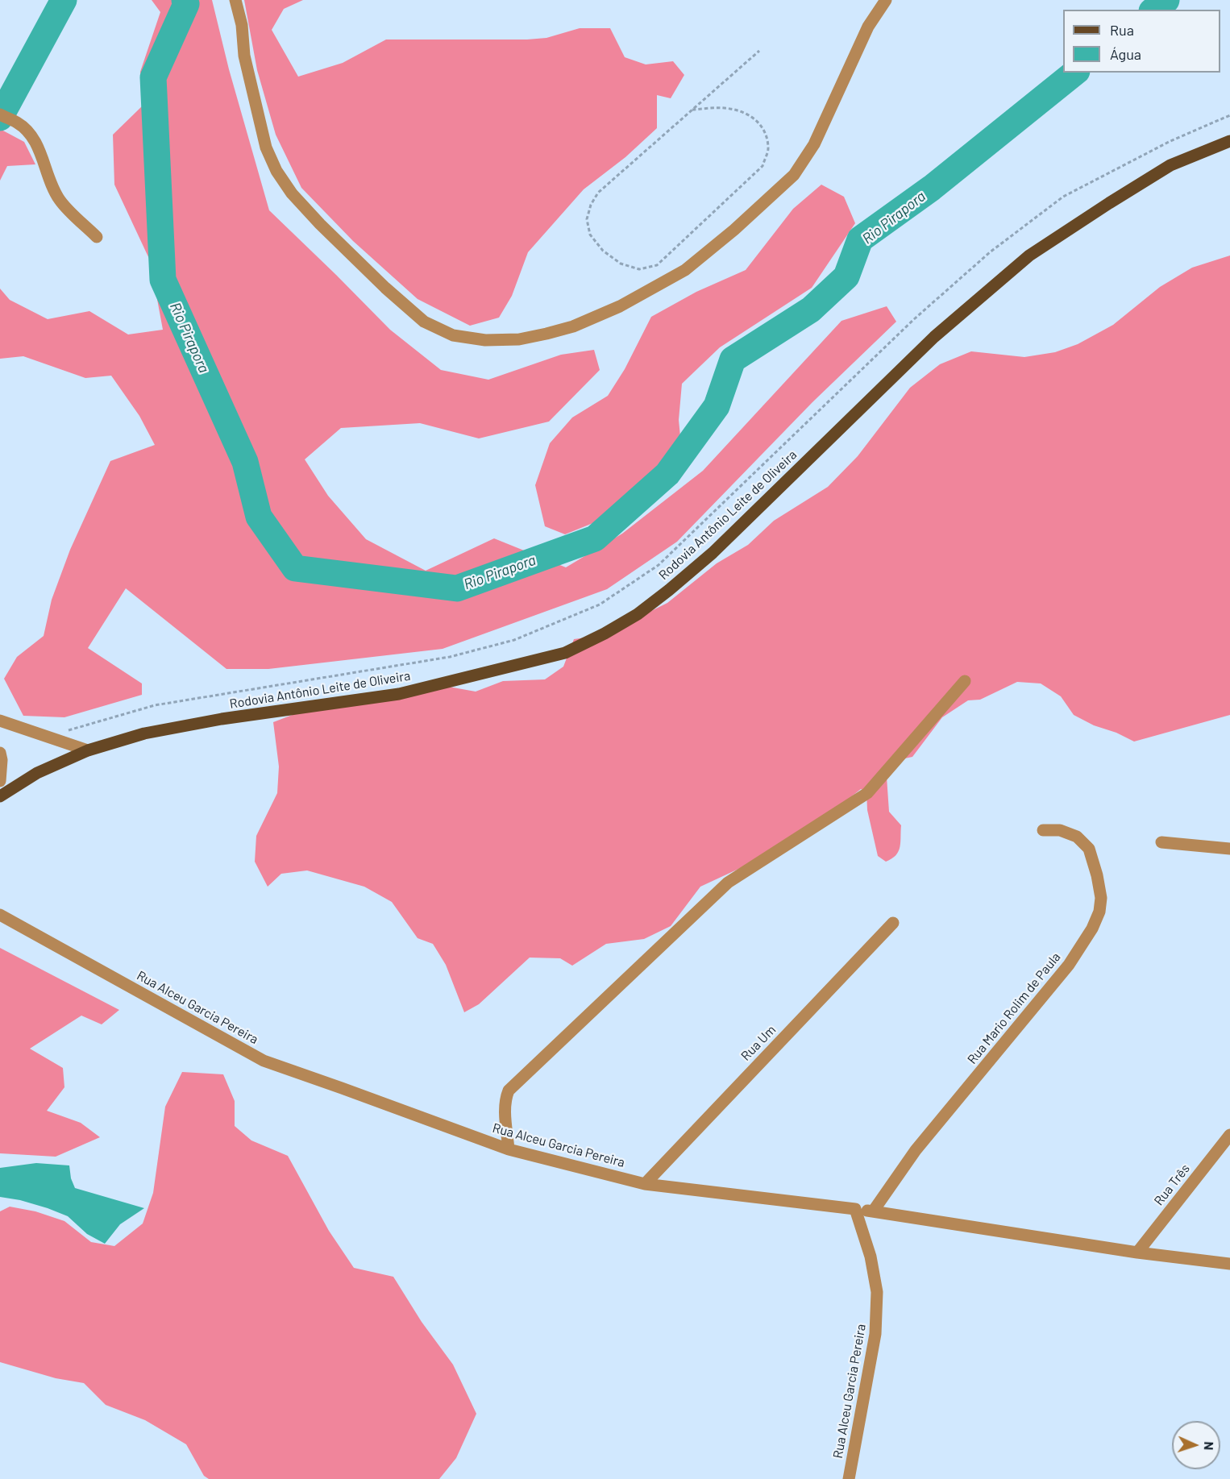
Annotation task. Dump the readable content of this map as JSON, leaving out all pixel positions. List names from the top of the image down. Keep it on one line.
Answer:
{"streets":{"main road":["Rodovia Antônio Leite de Oliveira"],"street":["Rua Alceu Garcia Pereira","Rua Mario Rolim de Paula","Rua Um","Rua Três"]},"crossings":[["Rua Alceu Garcia Pereira","Rua Um"]],"water":["Rio Pirapora"],"legend":["Rua","Água"],"north":"right"}
